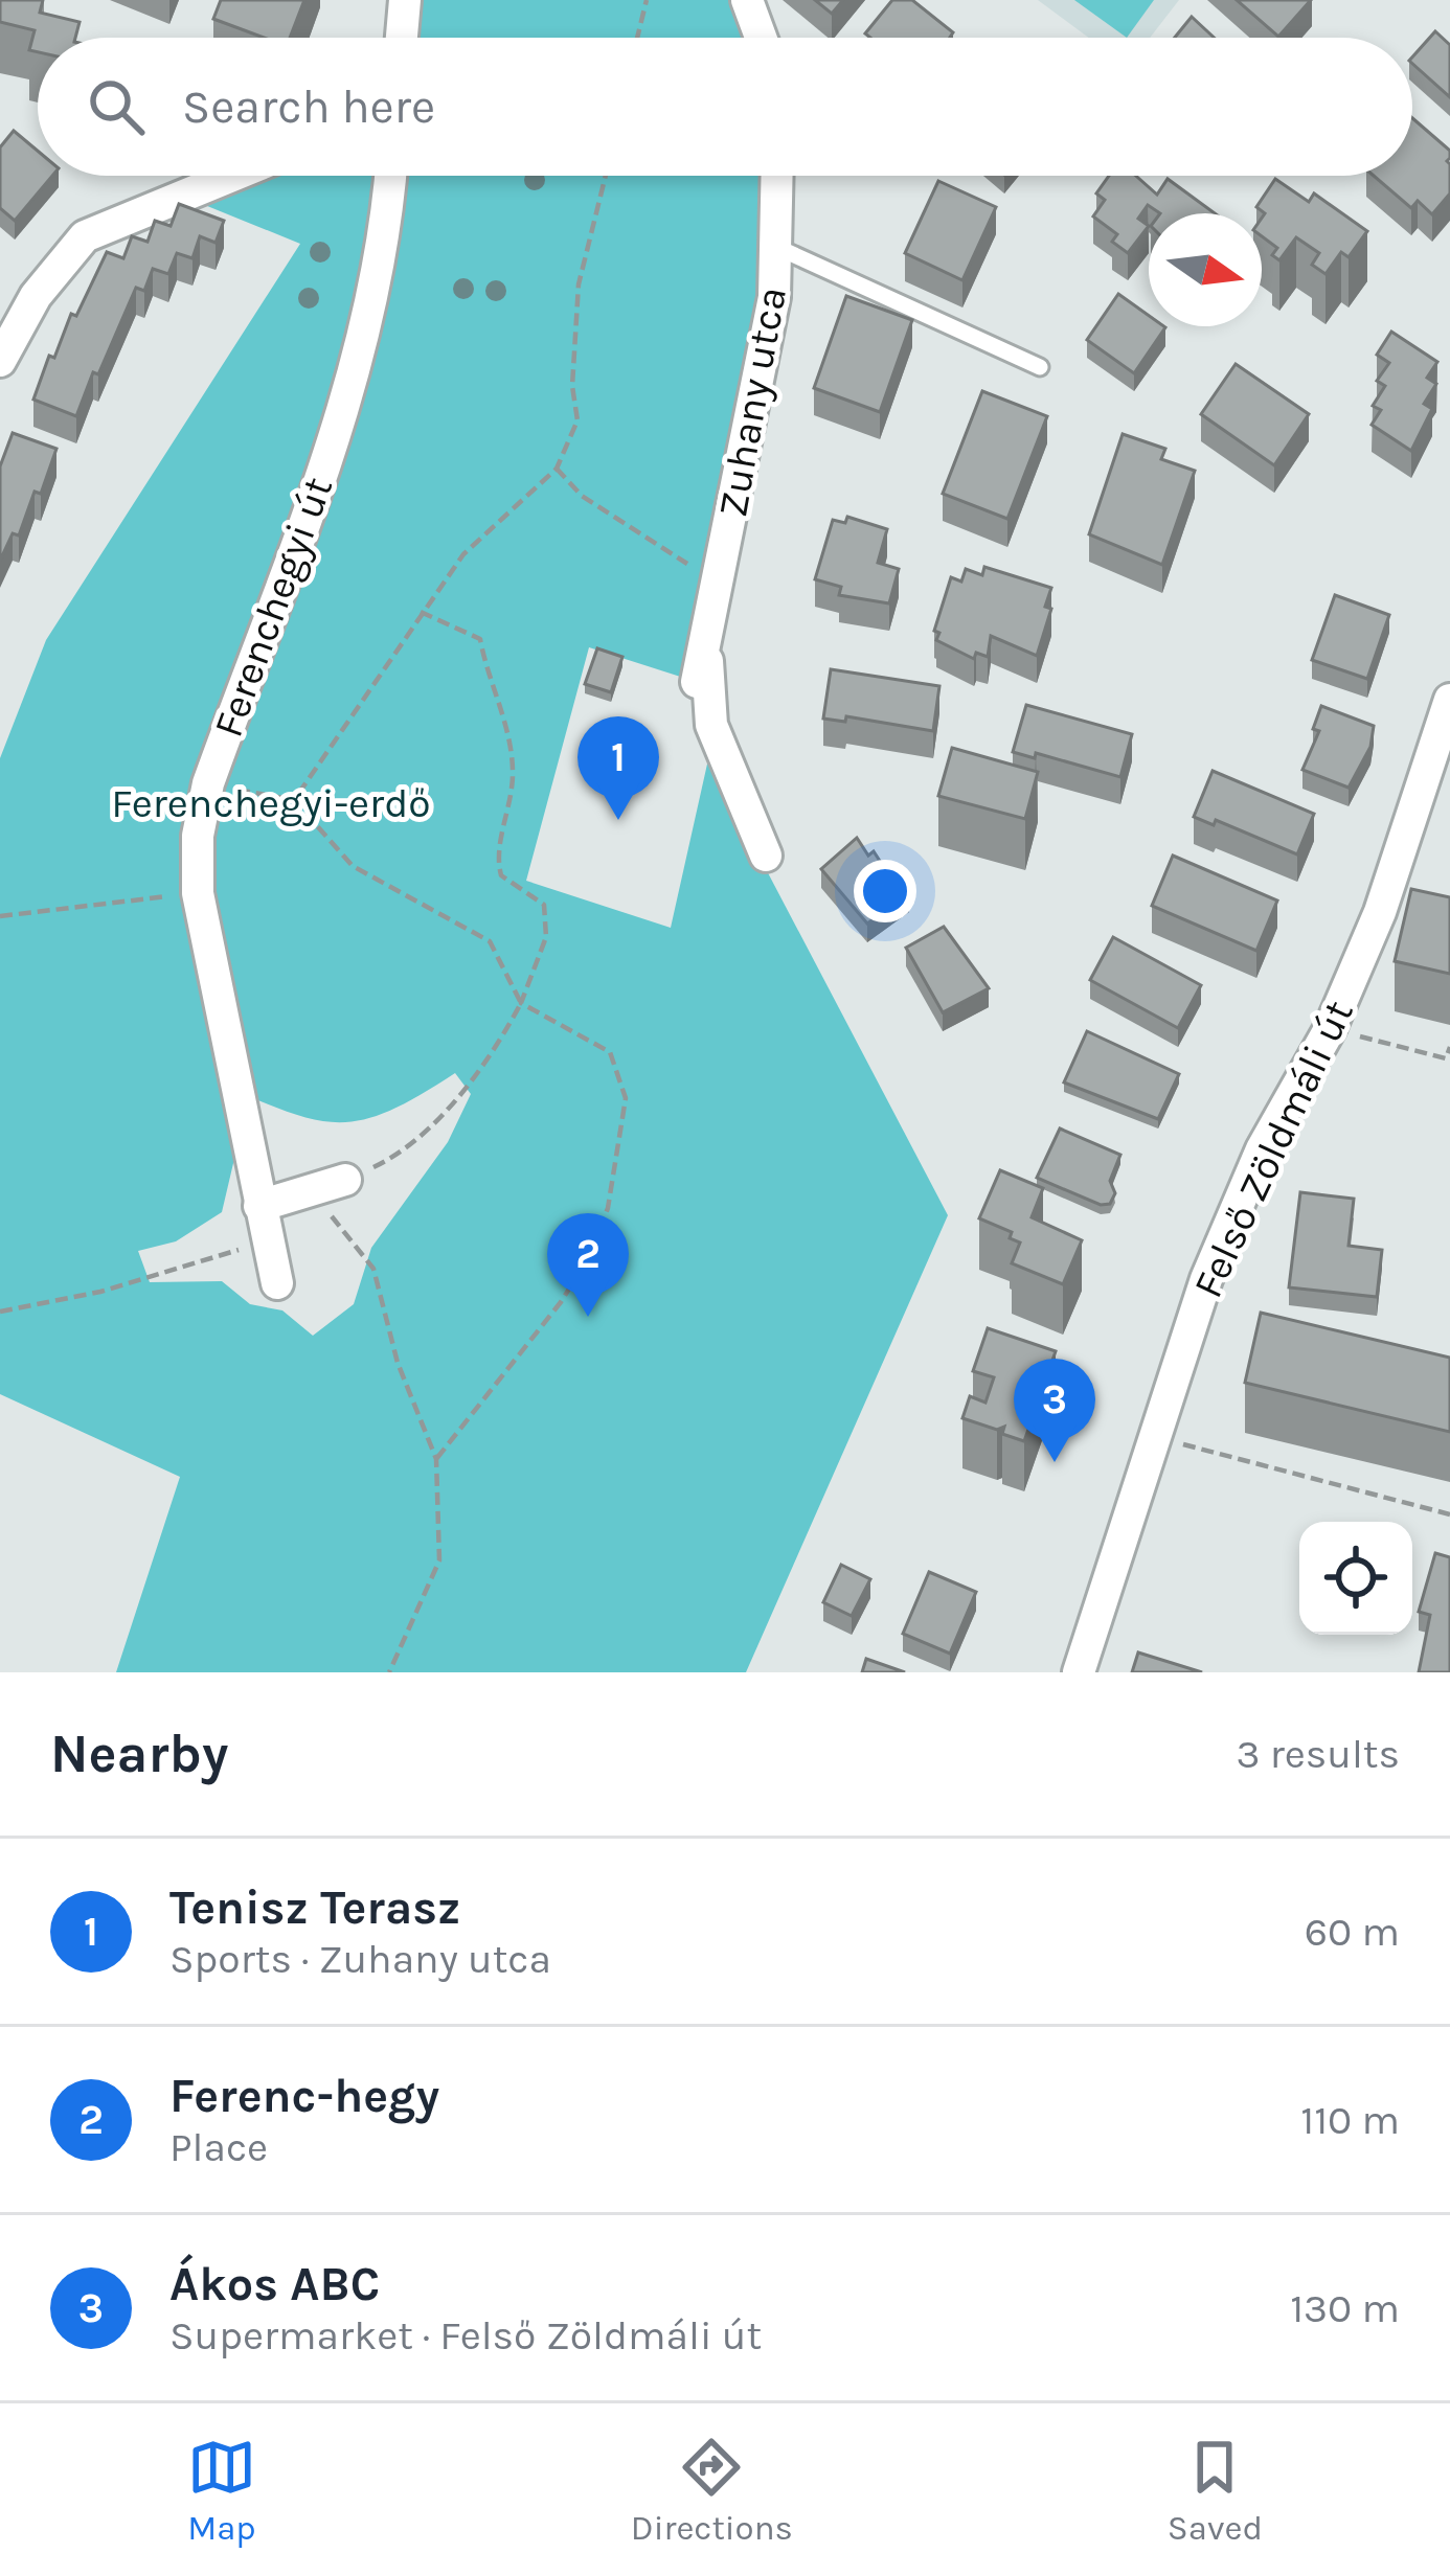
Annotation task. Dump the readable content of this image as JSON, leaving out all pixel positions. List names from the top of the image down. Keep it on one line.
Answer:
{"streets":{"street":["Zuhany utca","Ferenchegyi út","Felső Zöldmáli út"]},"parks":["Ferenchegyi-erdő"],"north":"right","page":{"search":"Search here","pins":["1","2","3"],"heading":["Nearby","3 results"],"list":[{"mark":"1","name":"Tenisz Terasz","note":"Sports · Zuhany utca","value":"60 m"},{"mark":"2","name":"Ferenc-hegy","note":"Place","value":"110 m"},{"mark":"3","name":"Ákos ABC","note":"Supermarket · Felső Zöldmáli út","value":"130 m"}],"nav":["Map","Directions","Saved"]}}
